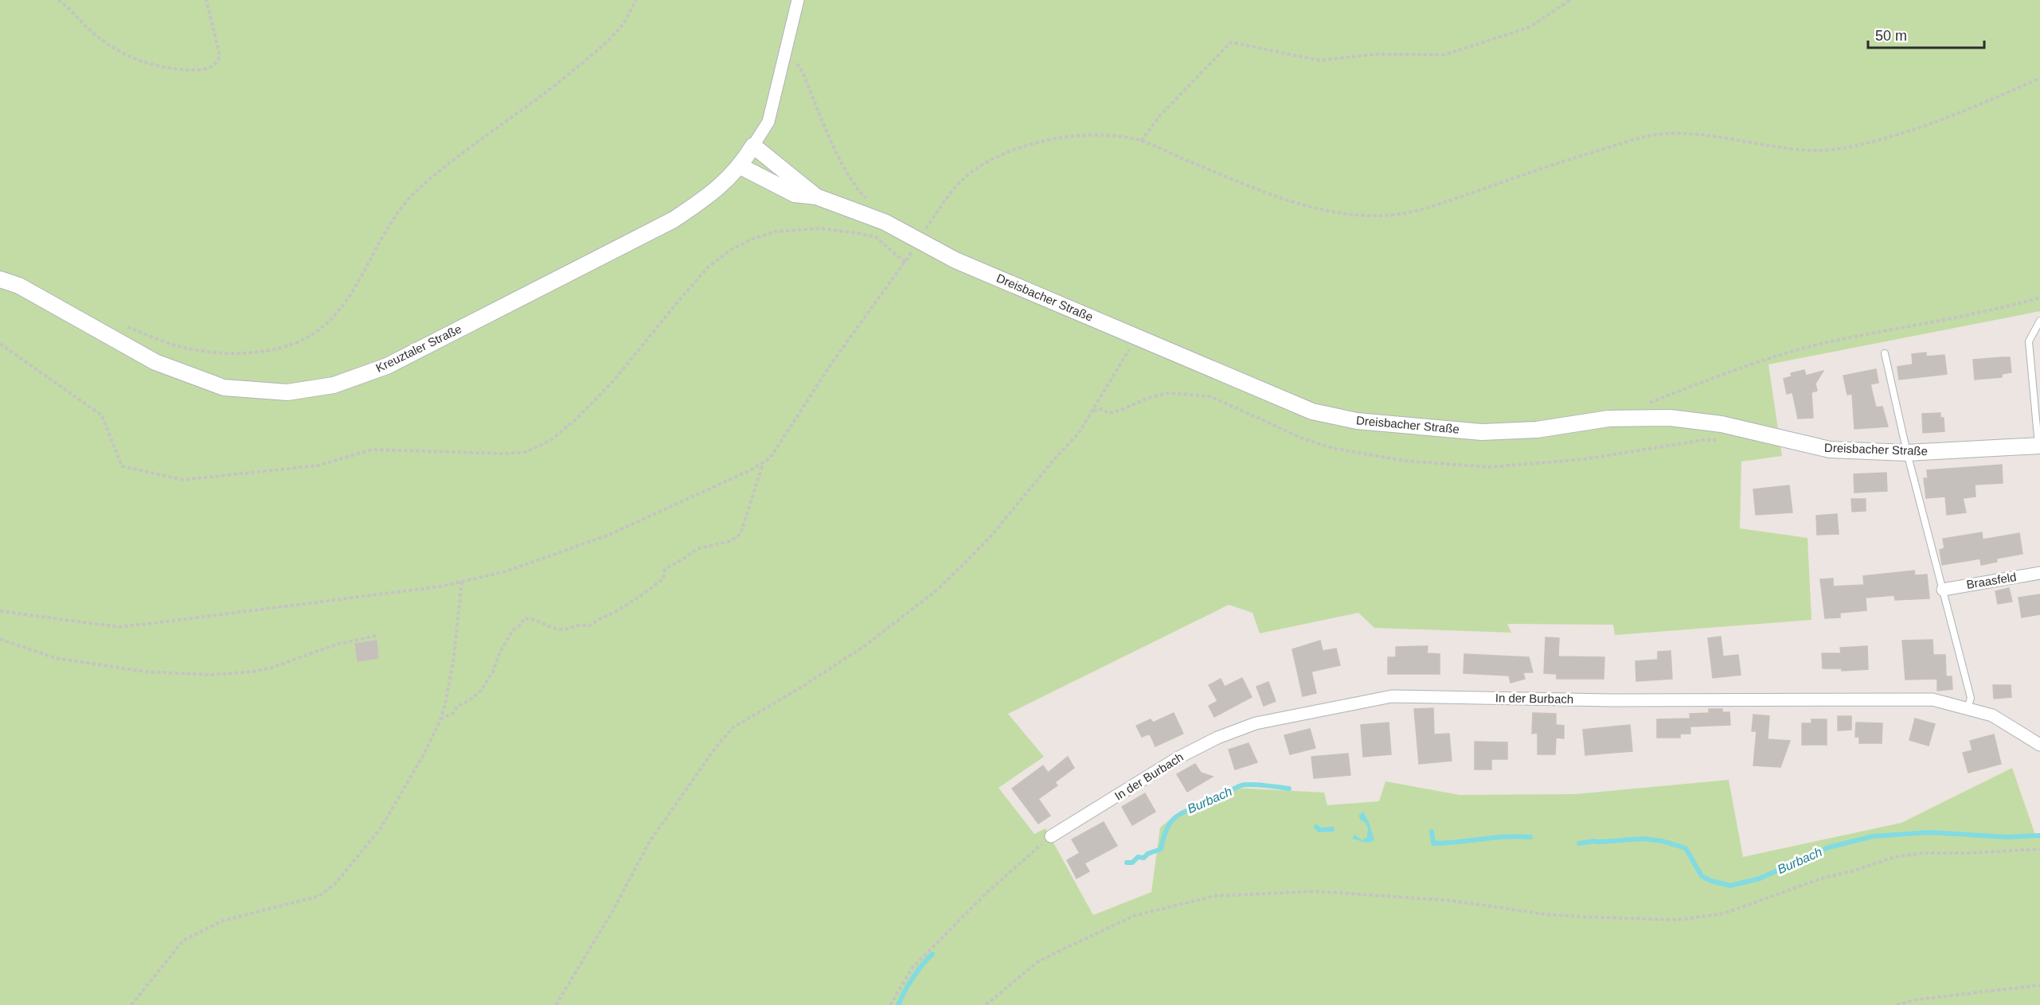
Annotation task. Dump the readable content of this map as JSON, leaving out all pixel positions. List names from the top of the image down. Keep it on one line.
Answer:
{"streets":{"street":["Dreisbacher Straße","Kreuztaler Straße","Braasfeld","In der Burbach"]},"crossings":[["Dreisbacher Straße","Kreuztaler Straße"]],"water":["Burbach"],"scale_bar":"50 m"}
